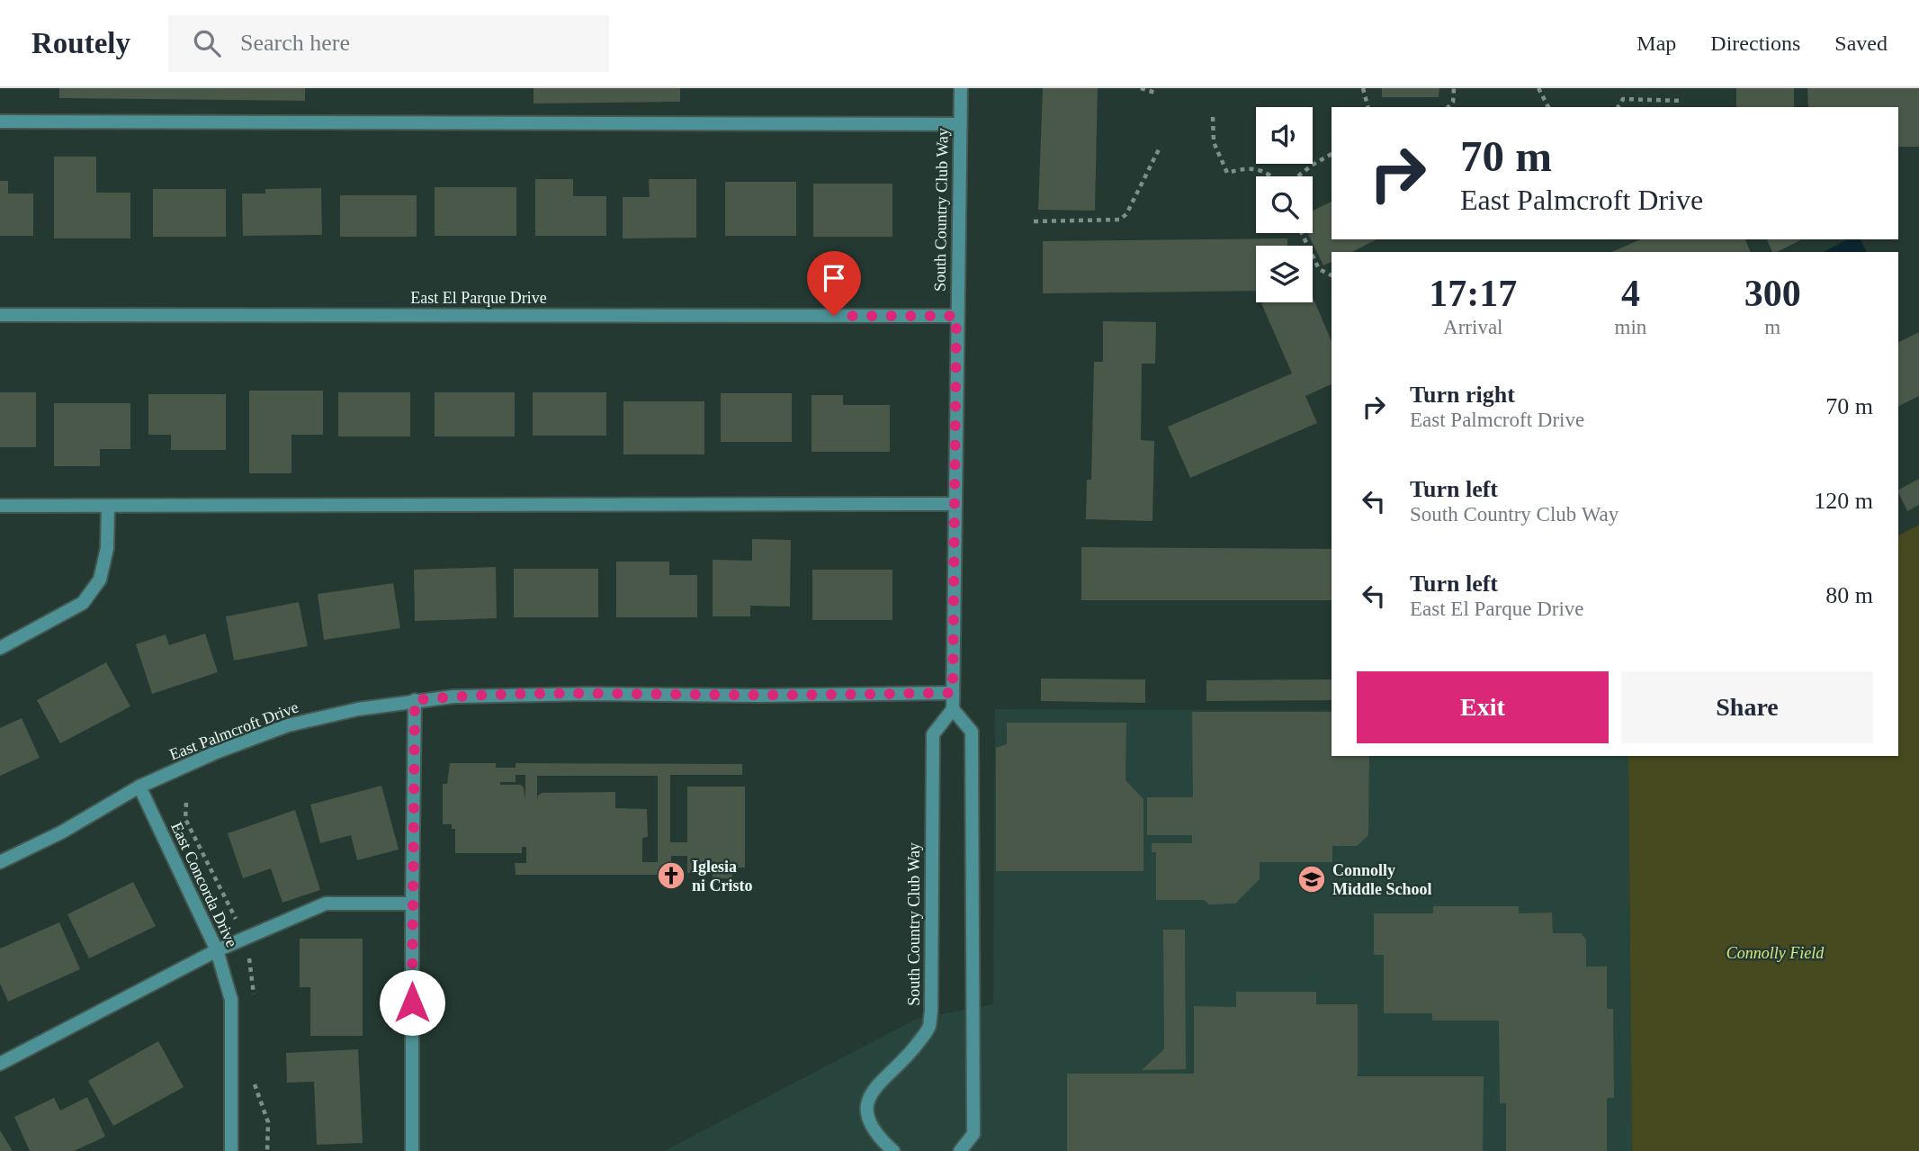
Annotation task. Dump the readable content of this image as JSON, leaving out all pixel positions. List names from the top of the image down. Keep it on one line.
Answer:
{"streets":{"street":["South Country Club Way","East El Parque Drive","East Palmcroft Drive","East Concorda Drive"]},"crossings":[["South Country Club Way","East El Parque Drive"],["South Country Club Way","East Palmcroft Drive"],["East Palmcroft Drive","East Concorda Drive"]],"parks":["Connolly Field"],"places":{"church":["Iglesia ni Cristo"],"school or university":["Connolly Middle School"]},"page":{"header":"Routely","search":"Search here","nav":["Map","Directions","Saved"],"turn":["70 m","East Palmcroft Drive"],"eta":["17:17","Arrival","4","min","300","m"],"list":[{"name":"Turn right","note":"East Palmcroft Drive","value":"70 m"},{"name":"Turn left","note":"South Country Club Way","value":"120 m"},{"name":"Turn left","note":"East El Parque Drive","value":"80 m"}],"buttons":["Exit","Share"]}}
